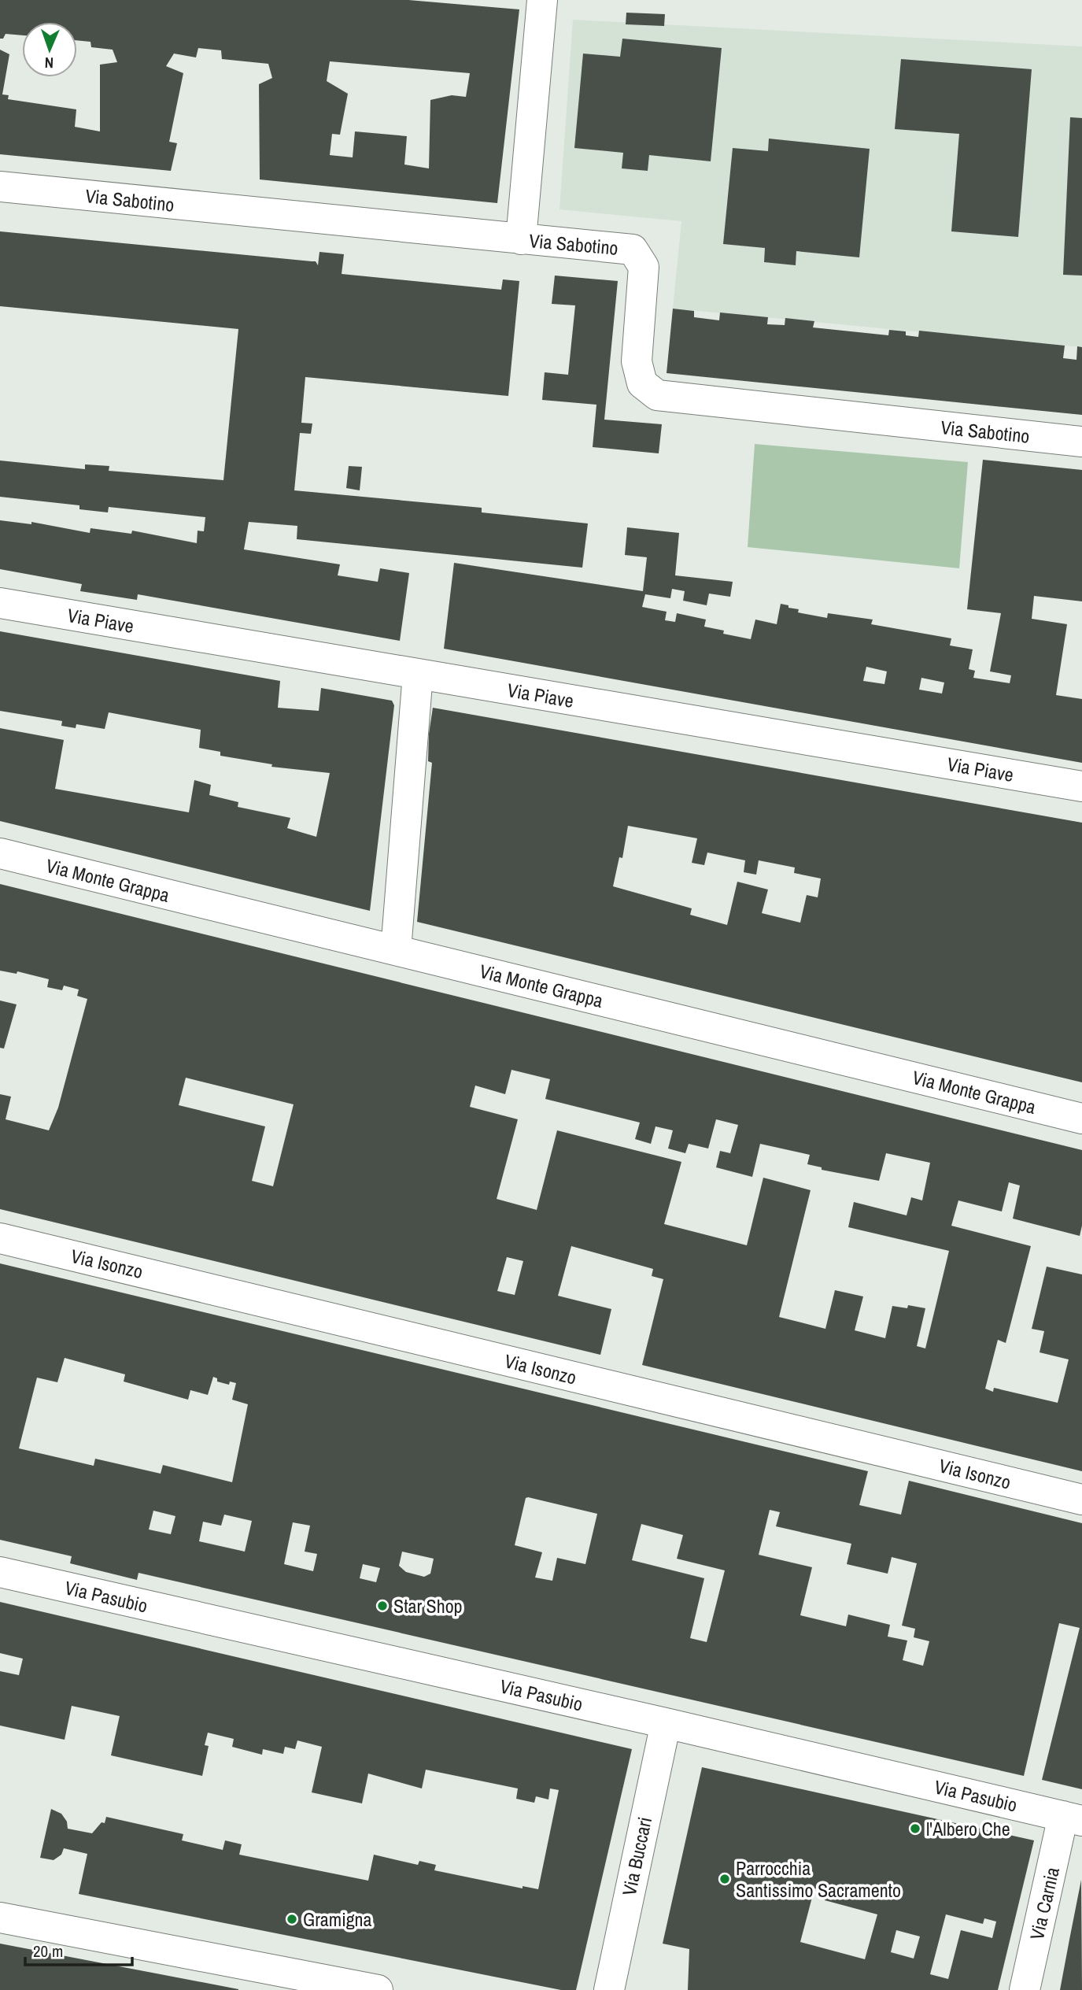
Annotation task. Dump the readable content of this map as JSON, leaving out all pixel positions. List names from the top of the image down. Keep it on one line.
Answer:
{"streets":{"street":["Via Sabotino","Via Piave","Via Monte Grappa","Via Isonzo","Via Pasubio","Via Buccari","Via Carnia"]},"crossings":[["Via Pasubio","Via Buccari"],["Via Pasubio","Via Carnia"]],"places":["Star Shop","l'Albero Che","Parrocchia Santissimo Sacramento","Gramigna"],"scale_bar":"20 m","north":"bottom"}
